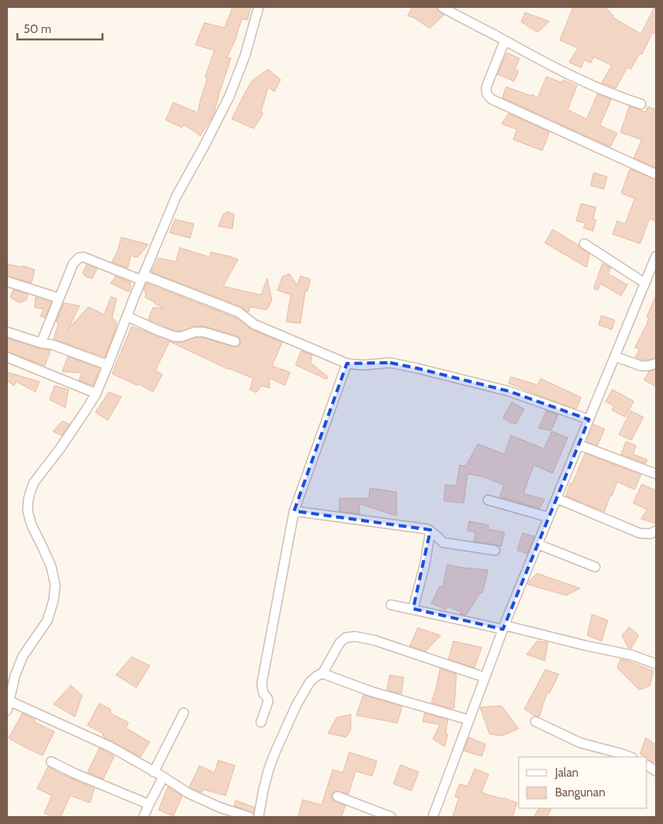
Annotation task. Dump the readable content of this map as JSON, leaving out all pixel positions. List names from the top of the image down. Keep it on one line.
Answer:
{"legend":["Jalan","Bangunan"],"scale_bar":"50 m"}
